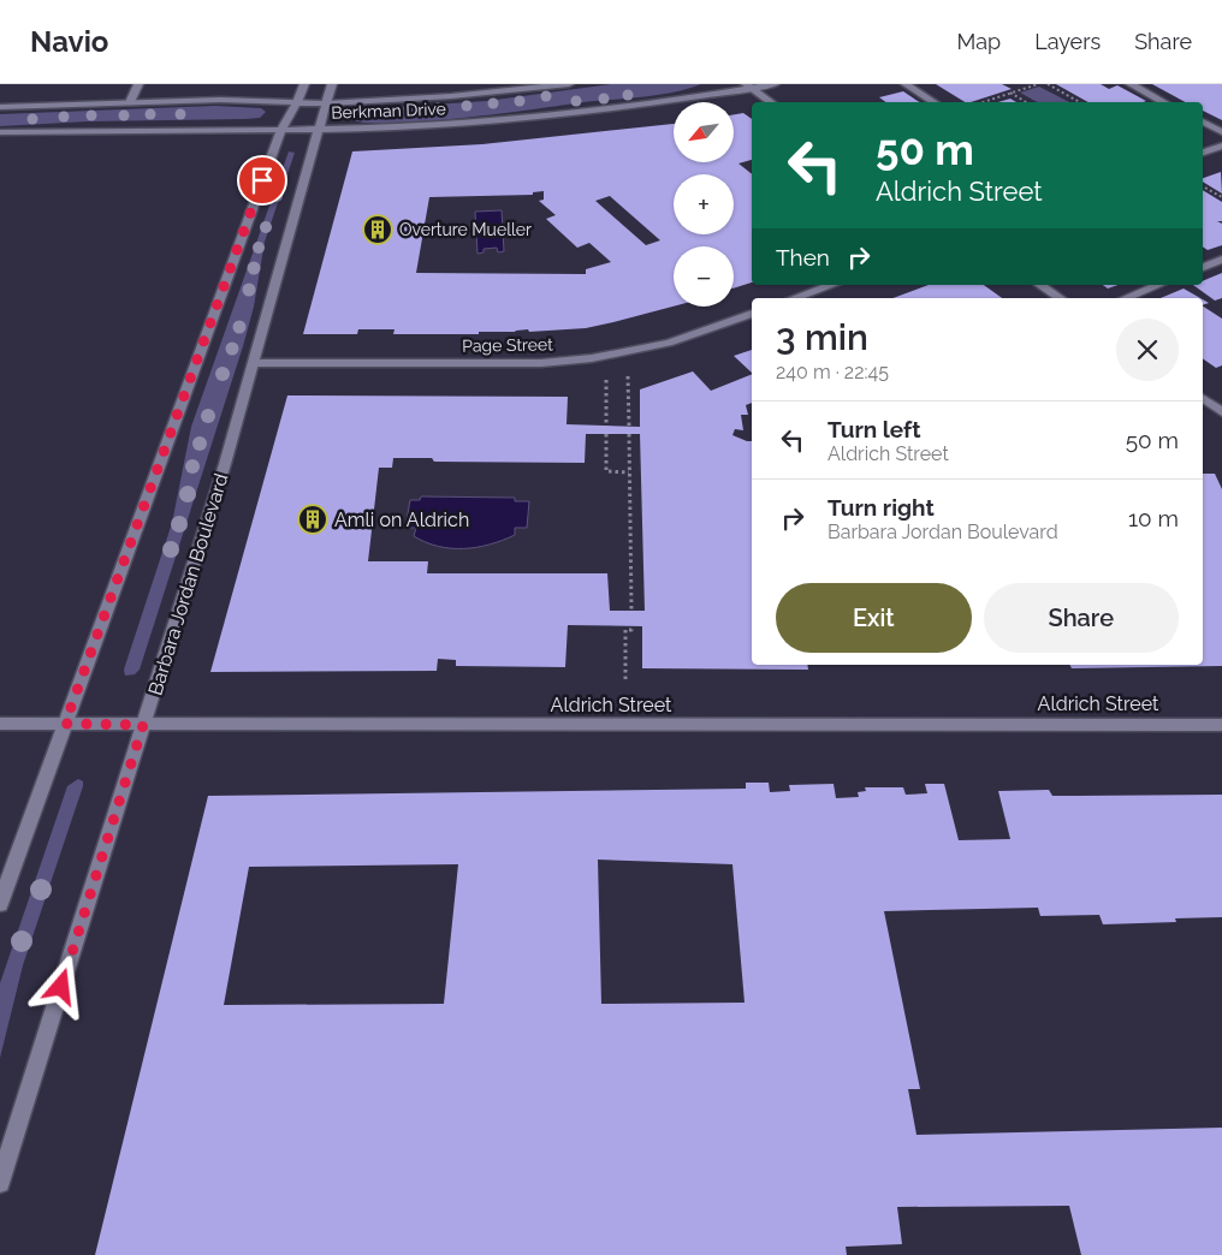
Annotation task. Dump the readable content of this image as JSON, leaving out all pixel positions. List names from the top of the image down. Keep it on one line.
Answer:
{"streets":{"street":["Berkman Drive","Page Street","Barbara Jordan Boulevard","Aldrich Street"]},"crossings":[["Berkman Drive","Barbara Jordan Boulevard"],["Page Street","Barbara Jordan Boulevard"],["Barbara Jordan Boulevard","Aldrich Street"]],"places":{"building":["Overture Mueller","Amli on Aldrich"]},"north":"bottom left","page":{"header":"Navio","nav":["Map","Layers","Share"],"map_buttons":["+","−"],"turn":["50 m","Aldrich Street"],"then":"Then","heading":["3 min","240 m · 22:45"],"list":[{"name":"Turn left","note":"Aldrich Street","value":"50 m"},{"name":"Turn right","note":"Barbara Jordan Boulevard","value":"10 m"}],"buttons":["Exit","Share"]}}
